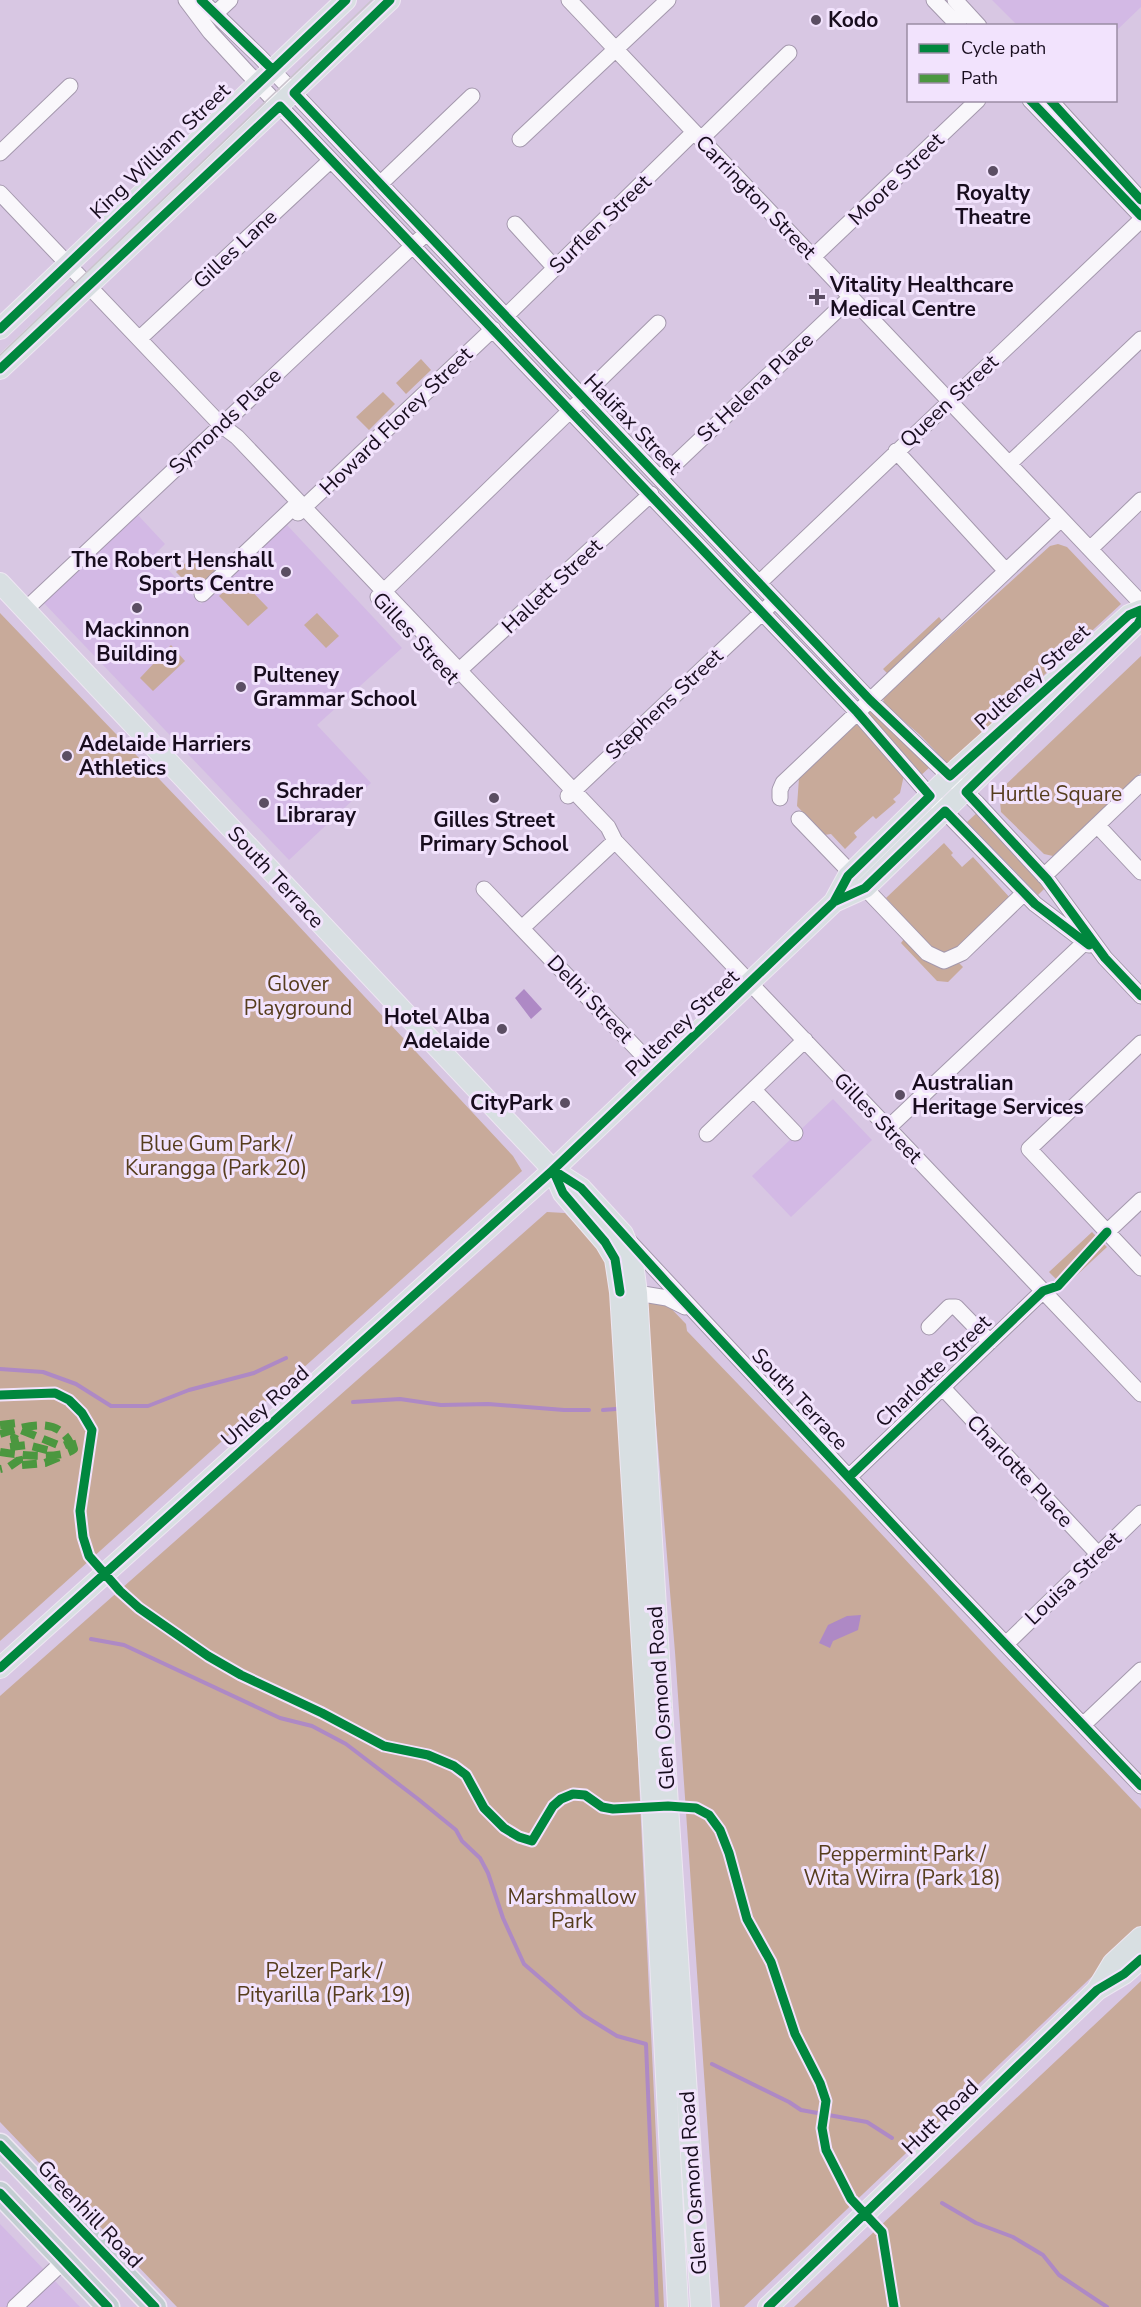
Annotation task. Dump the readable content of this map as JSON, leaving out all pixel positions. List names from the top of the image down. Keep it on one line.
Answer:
{"streets":{"highway":["Greenhill Road"],"main road":["King William Street","Pulteney Street","South Terrace","Unley Road","Glen Osmond Road","Hutt Road"],"street":["Moore Street","Carrington Street","Surflen Street","Gilles Lane","St Helena Place","Queen Street","Symonds Place","Howard Florey Street","Halifax Street","Hallett Street","Gilles Street","Stephens Street","Delhi Street","Charlotte Street","Charlotte Place","Louisa Street"]},"crossings":[["King William Street","Halifax Street"],["King William Street","Gilles Street"],["Moore Street","Carrington Street"],["Carrington Street","Surflen Street"],["Carrington Street","St Helena Place"],["Carrington Street","Queen Street"],["Surflen Street","Halifax Street"],["Gilles Lane","Halifax Street"],["Gilles Lane","Gilles Street"],["St Helena Place","Halifax Street"],["Queen Street","Halifax Street"],["Symonds Place","Halifax Street"],["Symonds Place","Gilles Street"],["Symonds Place","South Terrace"],["Howard Florey Street","Halifax Street"],["Howard Florey Street","Gilles Street"],["Halifax Street","Hallett Street"],["Halifax Street","Pulteney Street"],["Halifax Street","Stephens Street"],["Hallett Street","Gilles Street"],["Gilles Street","Pulteney Street"],["Gilles Street","Stephens Street"],["Gilles Street","Charlotte Street"],["Pulteney Street","South Terrace"],["Pulteney Street","Delhi Street"],["Pulteney Street","Unley Road"],["South Terrace","Charlotte Street"],["South Terrace","Unley Road"],["South Terrace","Louisa Street"],["South Terrace","Glen Osmond Road"],["Charlotte Street","Charlotte Place"],["Charlotte Place","Louisa Street"]],"parks":["Hurtle Square","Glover Playground","Blue Gum Park / Kurangga (Park 20)","Peppermint Park / Wita Wirra (Park 18)","Marshmallow Park","Pelzer Park / Pityarilla (Park 19)"],"places":{"other":["Kodo","Royalty Theatre","The Robert Henshall Sports Centre","Mackinnon Building","Pulteney Grammar School","Adelaide Harriers Athletics","Gilles Street Primary School","Schrader Libraray","Hotel Alba Adelaide","Australian Heritage Services","CityPark"],"health":["Vitality Healthcare Medical Centre"]},"legend":["Cycle path","Path"]}
